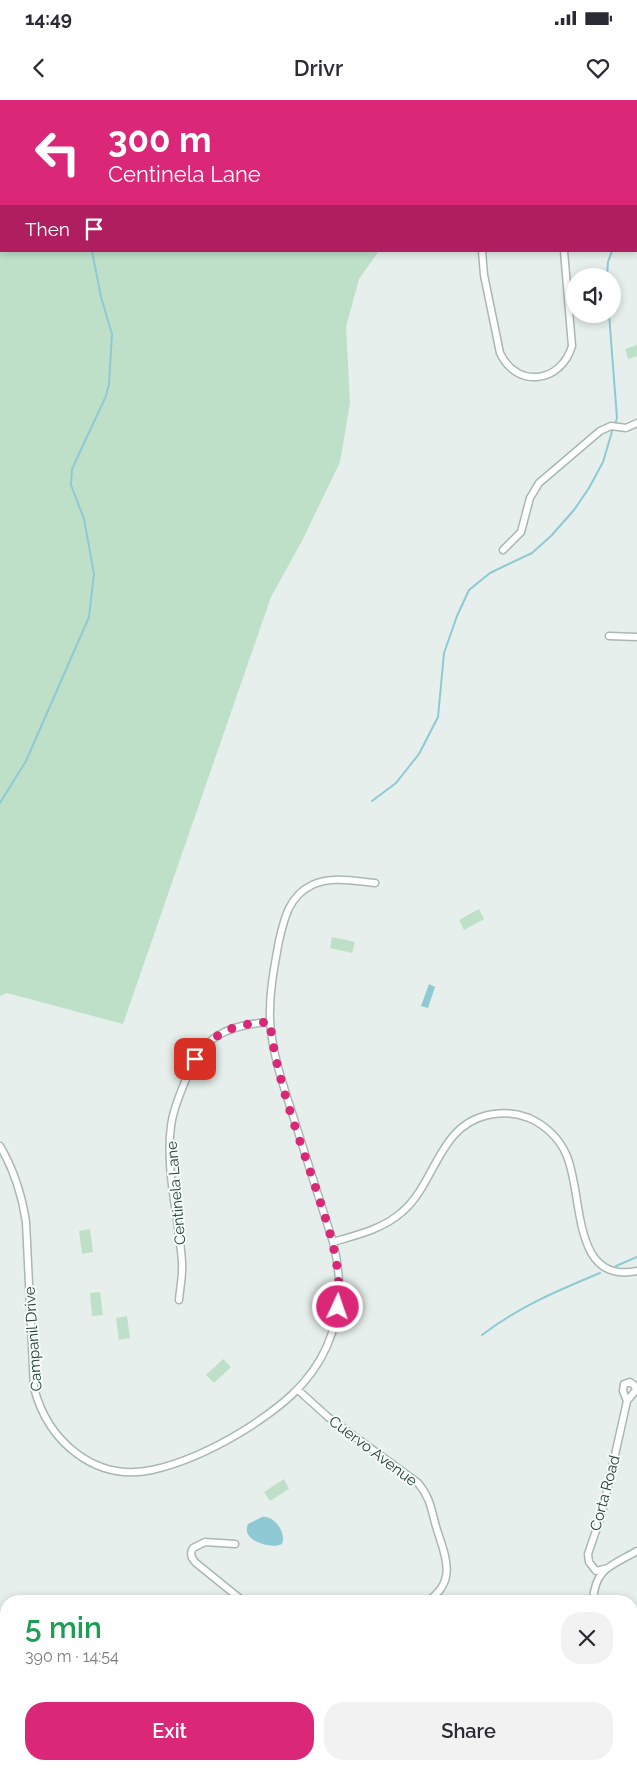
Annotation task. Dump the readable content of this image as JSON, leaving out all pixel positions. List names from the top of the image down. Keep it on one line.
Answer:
{"streets":{"street":["Centinela Lane","Campanil Drive","Cuervo Avenue","Corta Road"]},"crossings":[["Centinela Lane","Campanil Drive"],["Campanil Drive","Cuervo Avenue"]],"page":{"status":"14:49","header":"Drivr","turn":["300 m","Centinela Lane"],"then":"Then","heading":["5 min","390 m · 14:54"],"buttons":["Exit","Share"]}}
